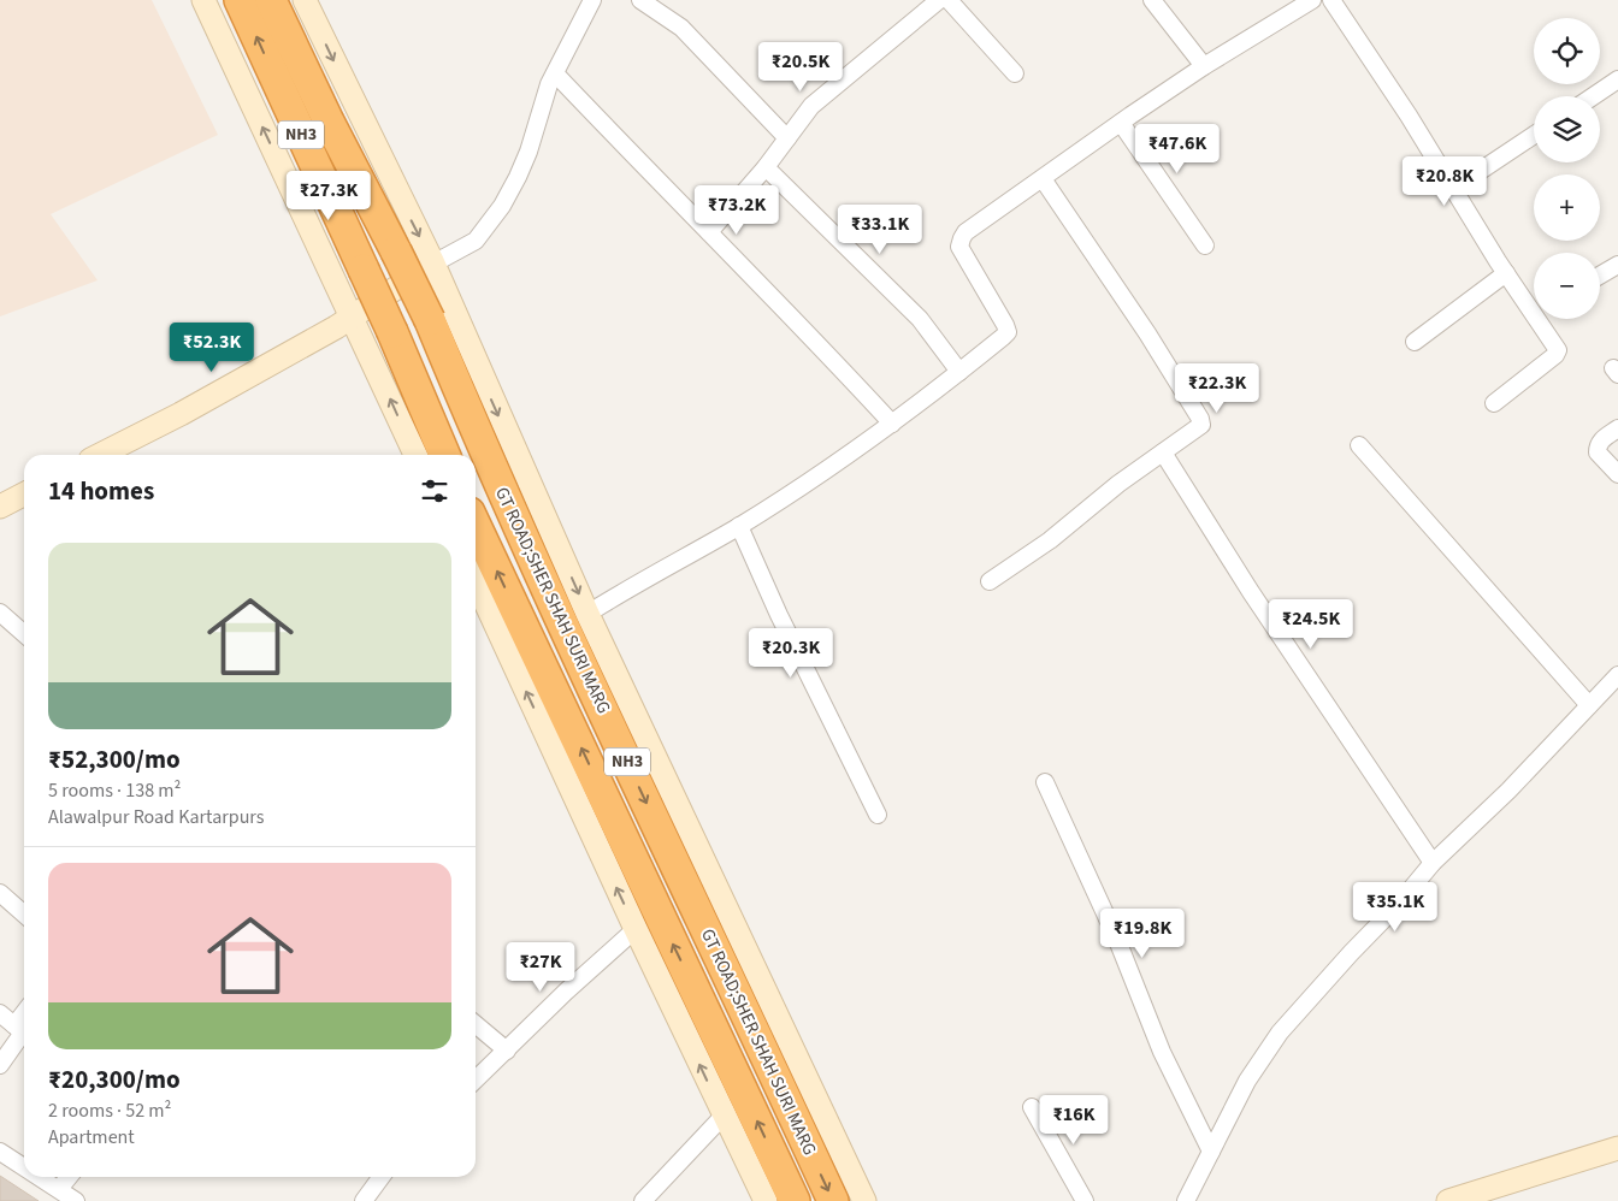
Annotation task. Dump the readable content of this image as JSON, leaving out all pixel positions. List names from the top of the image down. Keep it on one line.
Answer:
{"streets":{"highway":["NH3","GT ROAD;SHER SHAH SURI MARG"]},"page":{"map_buttons":["+","−"],"price":["₹20.5K","₹47.6K","₹20.8K","₹27.3K","₹73.2K","₹33.1K","₹52.3K","₹22.3K","₹24.5K","₹20.3K","₹35.1K","₹19.8K","₹27K","₹16K"],"heading":"14 homes","list":[{"name":"₹52,300/mo","note":"5 rooms · 138 m² · Alawalpur Road Kartarpurs"},{"name":"₹20,300/mo","note":"2 rooms · 52 m² · Apartment"}]}}
